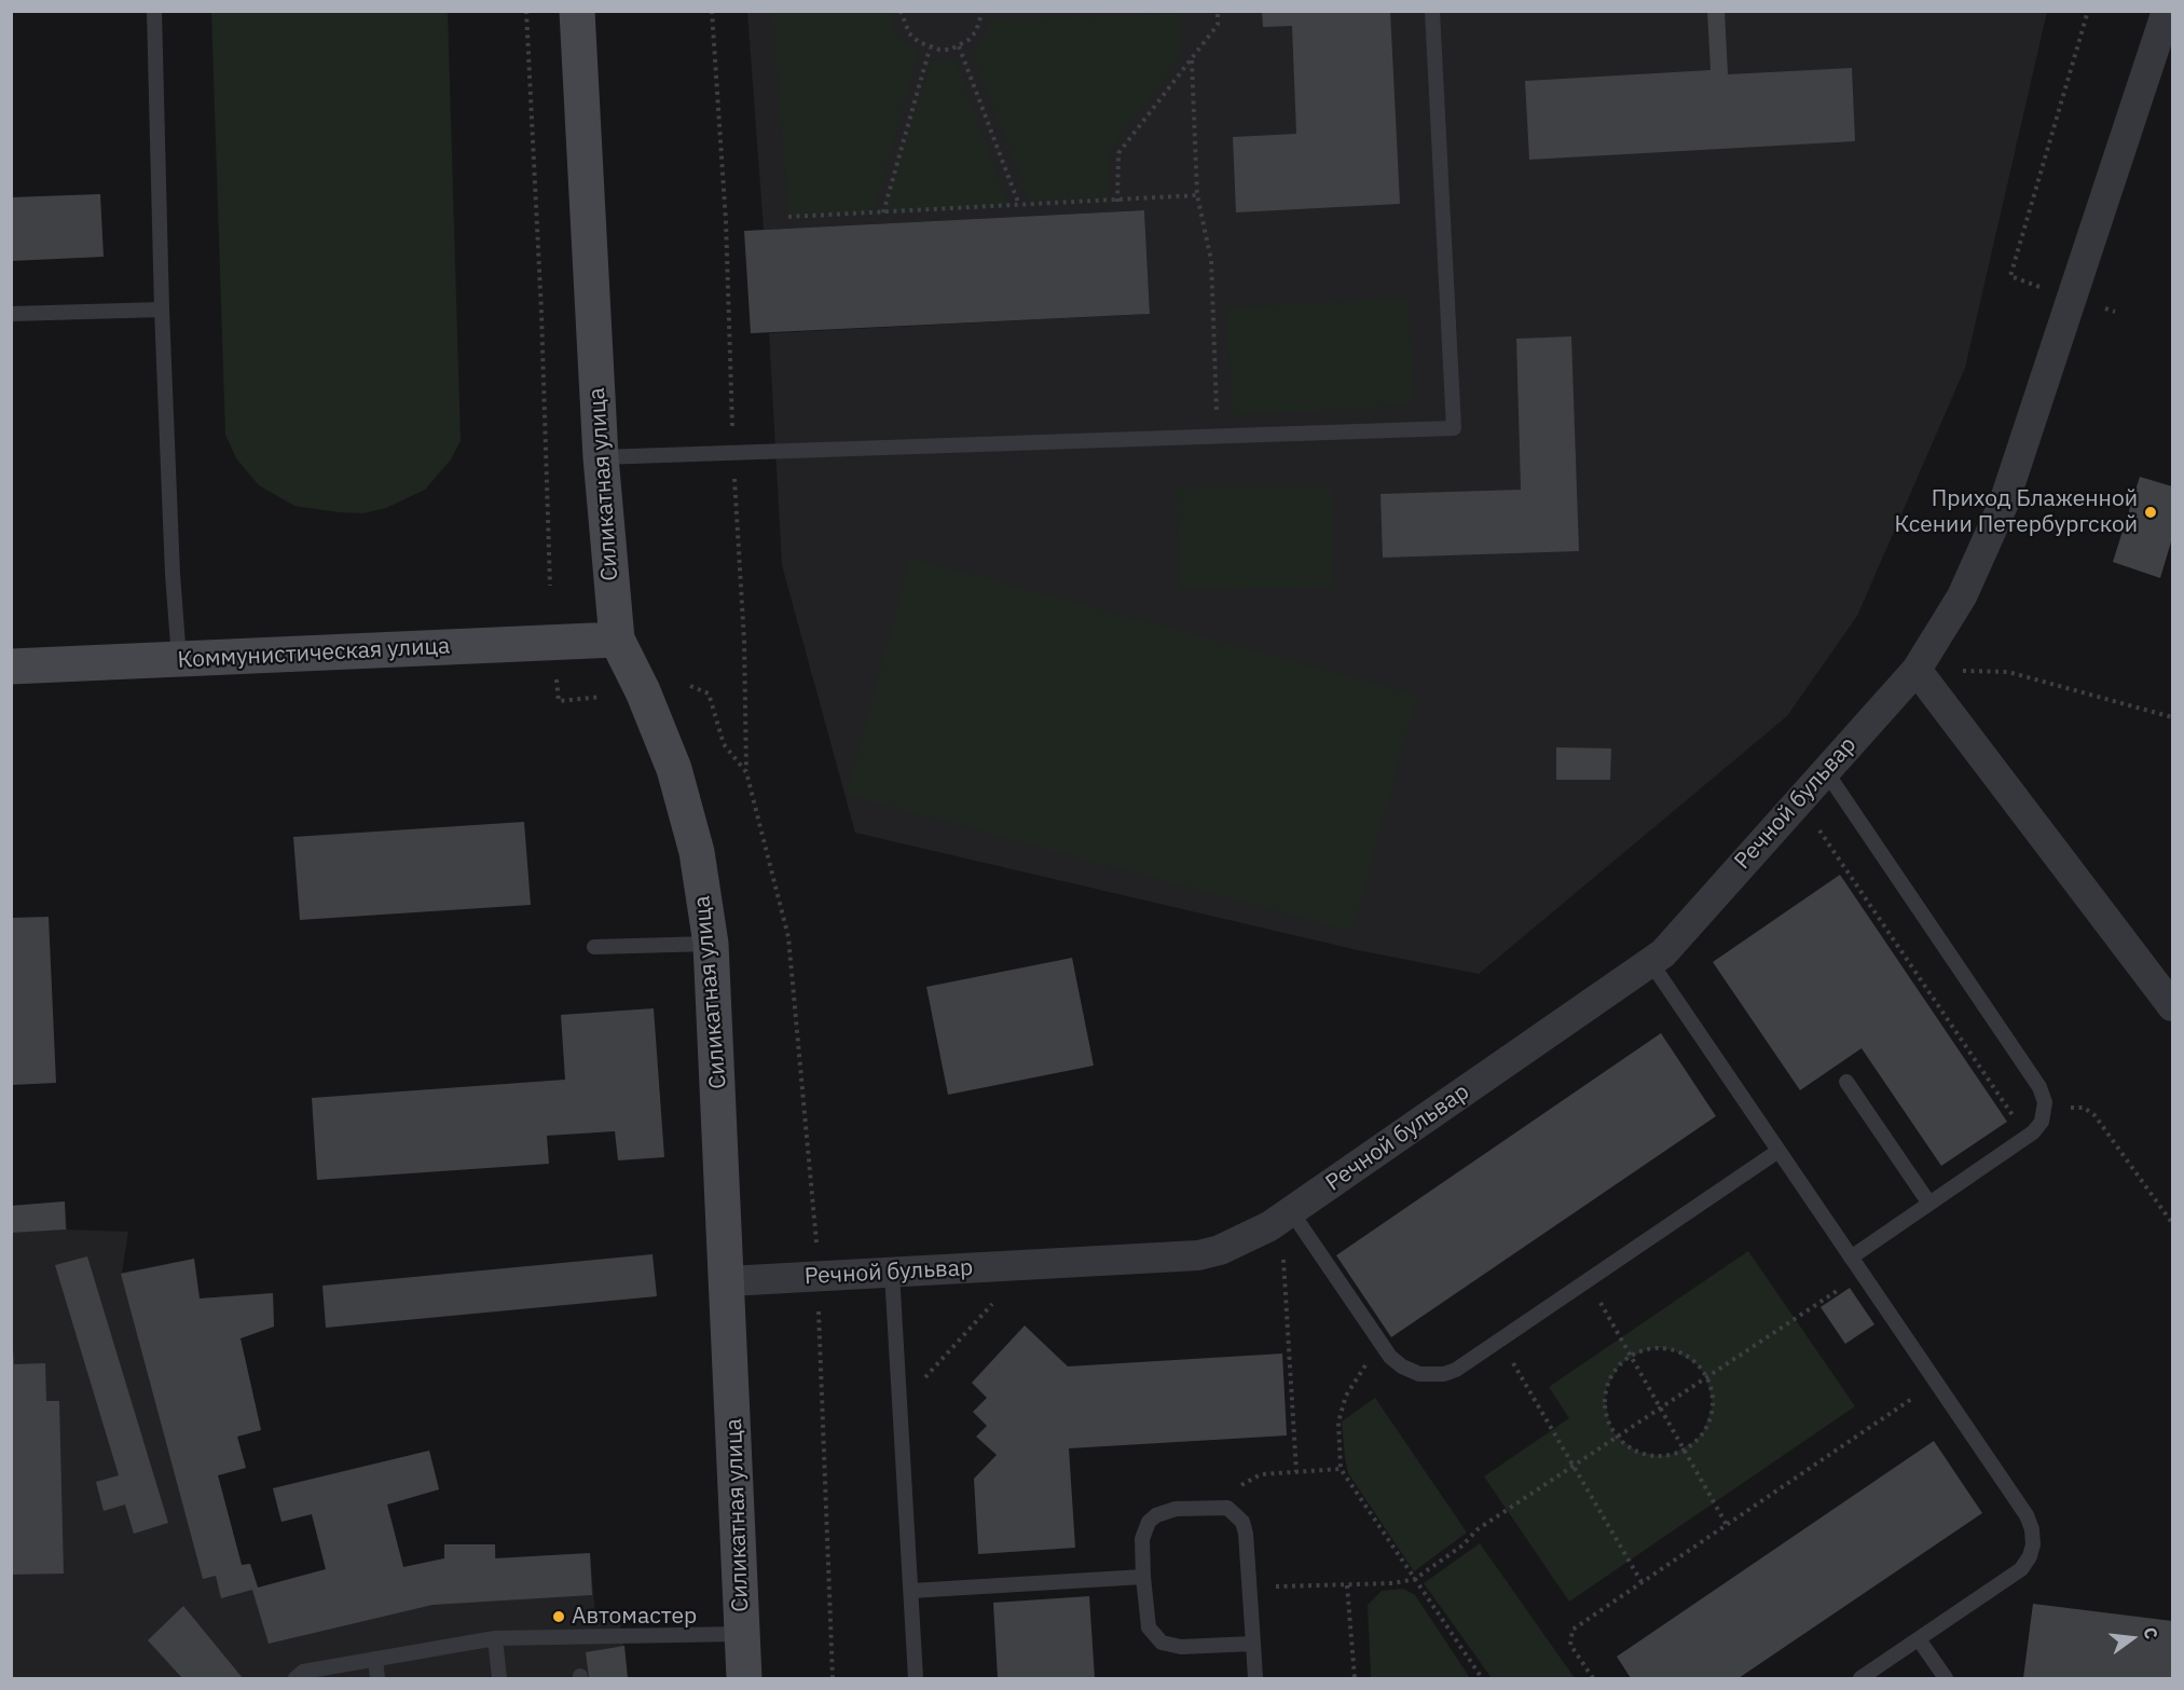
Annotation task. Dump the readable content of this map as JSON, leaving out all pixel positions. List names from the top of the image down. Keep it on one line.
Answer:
{"streets":{"street":["Силикатная улица","Коммунистическая улица","Речной бульвар"]},"crossings":[["Силикатная улица","Коммунистическая улица"],["Силикатная улица","Речной бульвар"]],"places":["Приход Блаженной Ксении Петербургской","Автомастер"],"north":"right"}
